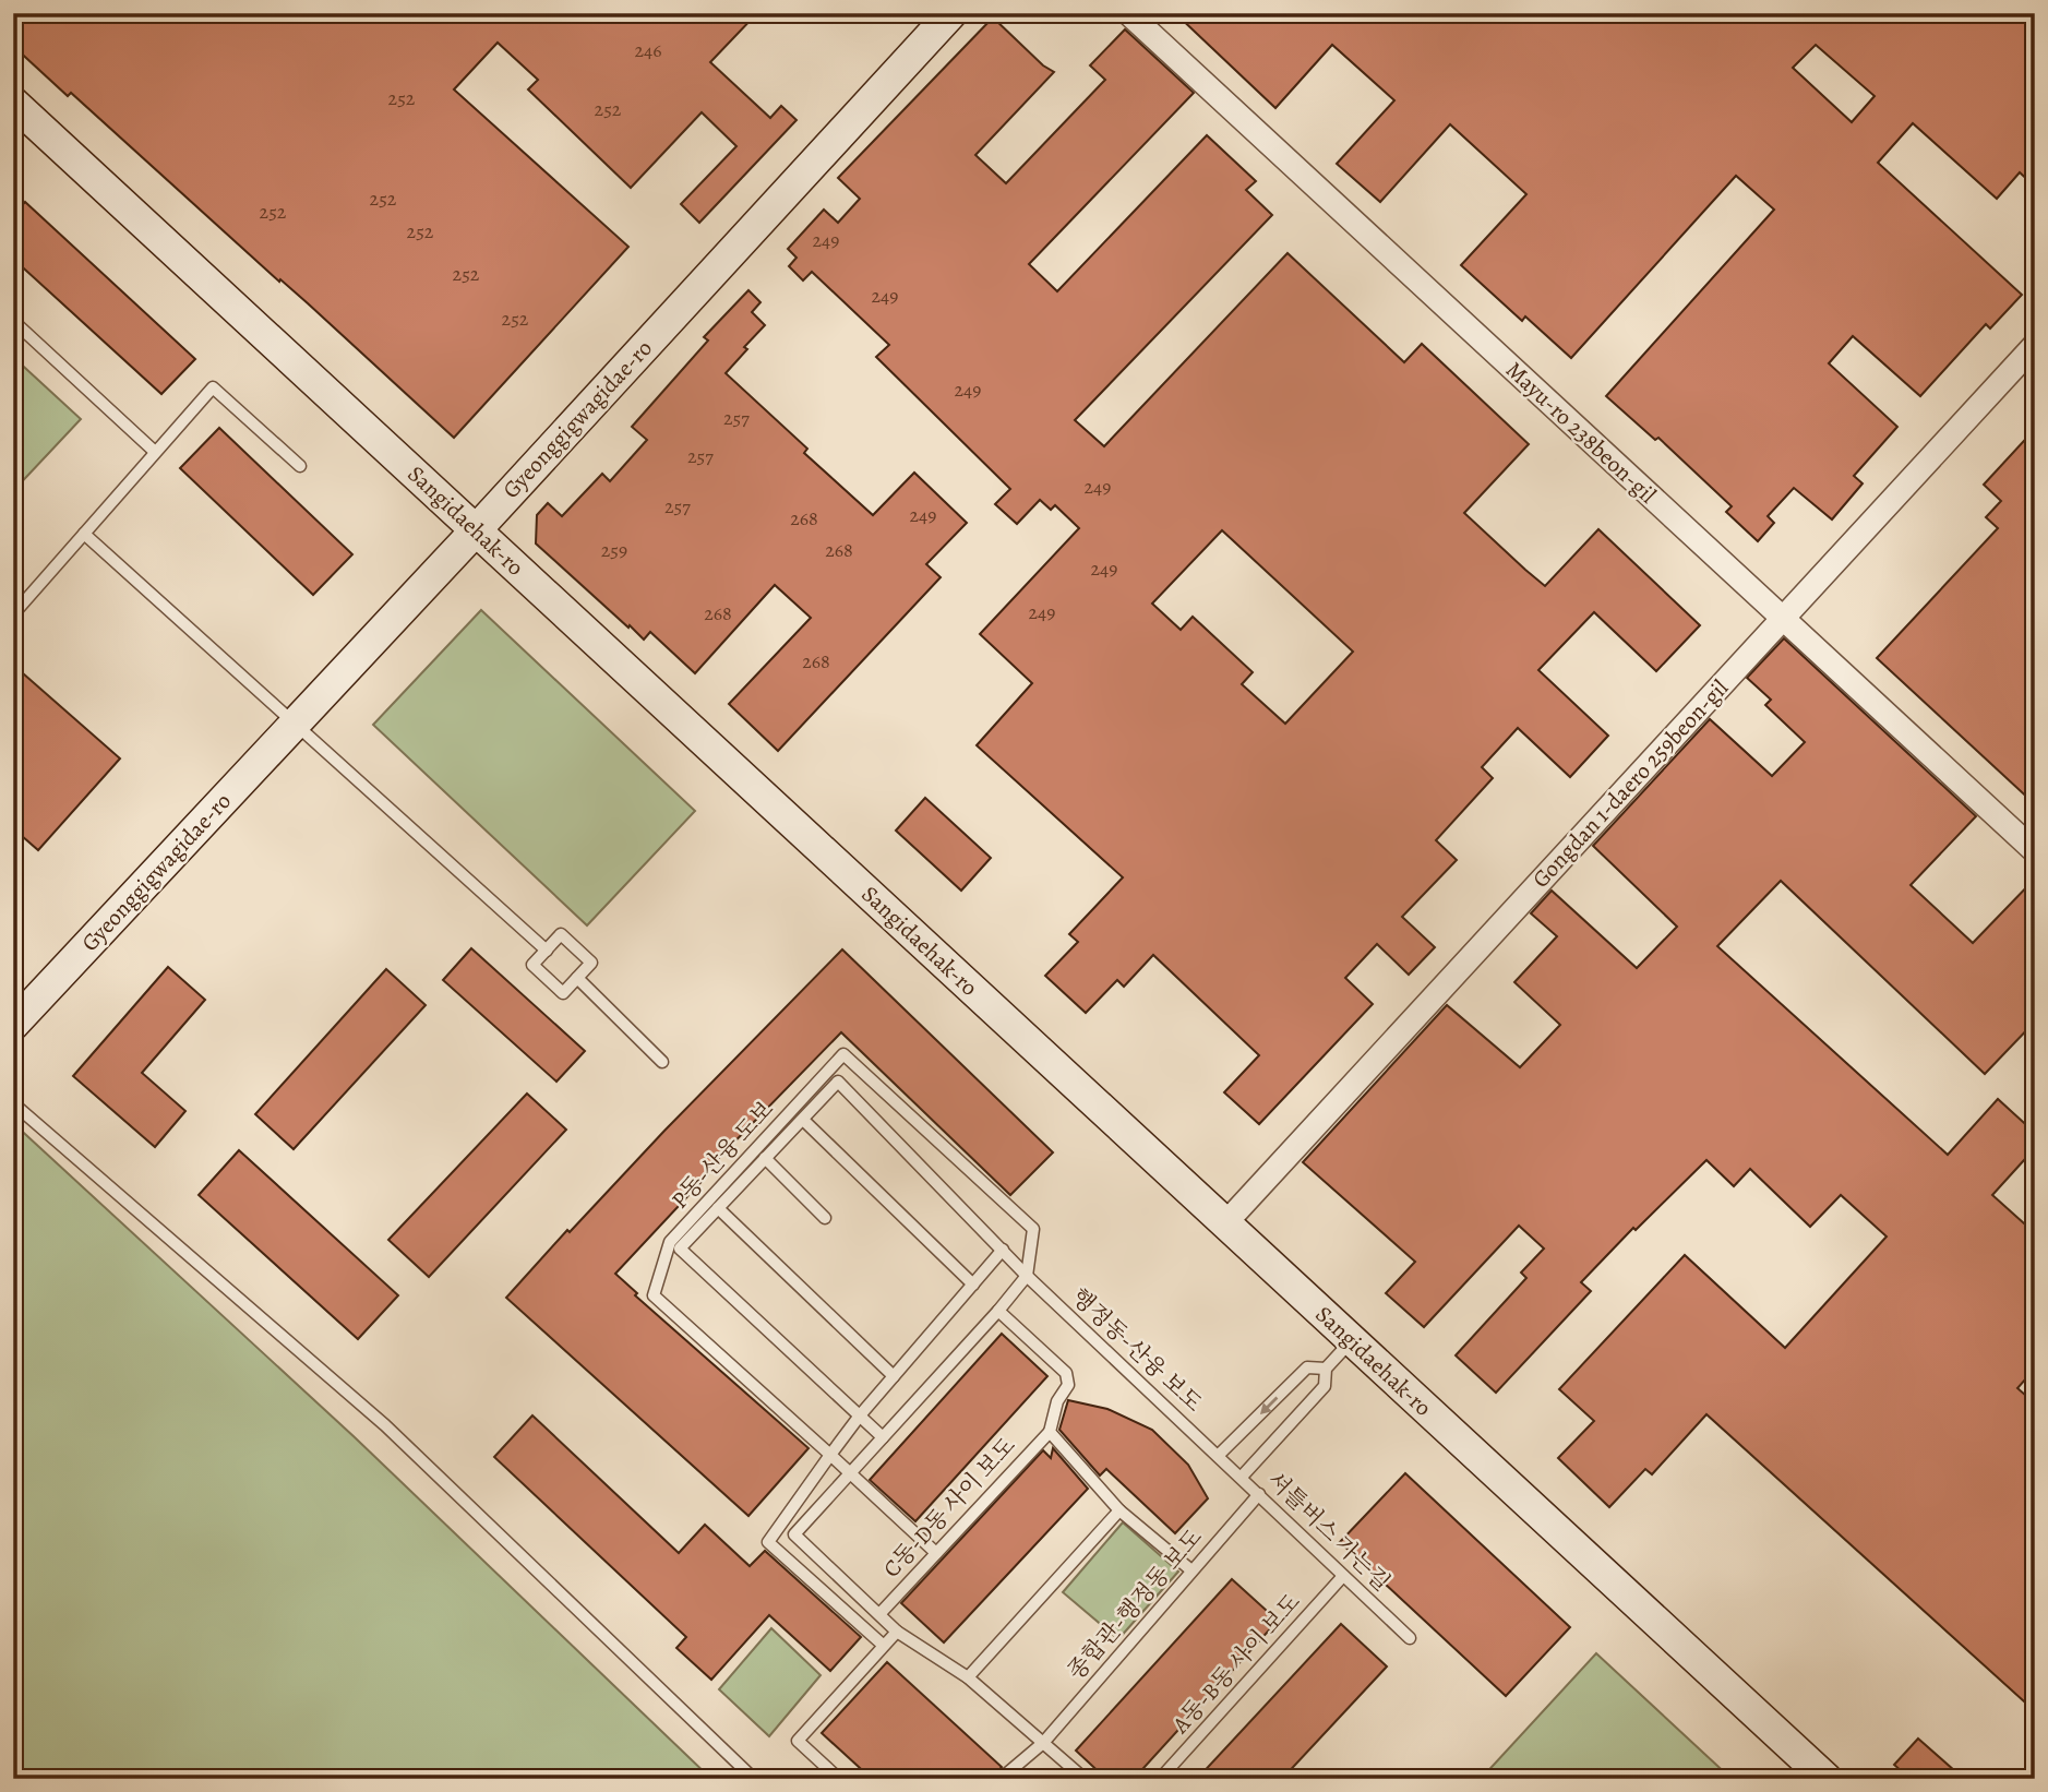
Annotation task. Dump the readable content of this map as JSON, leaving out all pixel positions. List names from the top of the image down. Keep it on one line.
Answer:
{"streets":{"street":["Gyeonggigwagidae-ro","Mayu-ro 238beon-gil","Sangidaehak-ro","Gongdan 1-daero 259beon-gil"],"lane":["P동-산융 도보","행정동-산융 보도","C동-D동 사이 보도","셔틀버스 가는길","종합관-행정동 보도","A동-B동 사이 보도"]},"crossings":[["Gyeonggigwagidae-ro","Sangidaehak-ro"],["Mayu-ro 238beon-gil","Gongdan 1-daero 259beon-gil"],["Sangidaehak-ro","Gongdan 1-daero 259beon-gil"],["P동-산융 도보","행정동-산융 보도"],["행정동-산융 보도","셔틀버스 가는길"],["셔틀버스 가는길","종합관-행정동 보도"],["셔틀버스 가는길","A동-B동 사이 보도"]],"house_numbers":["246","252","252","252","252","252","249","252","249","252","249","257","257","249","257","249","268","259","268","249","249","268","268"]}
